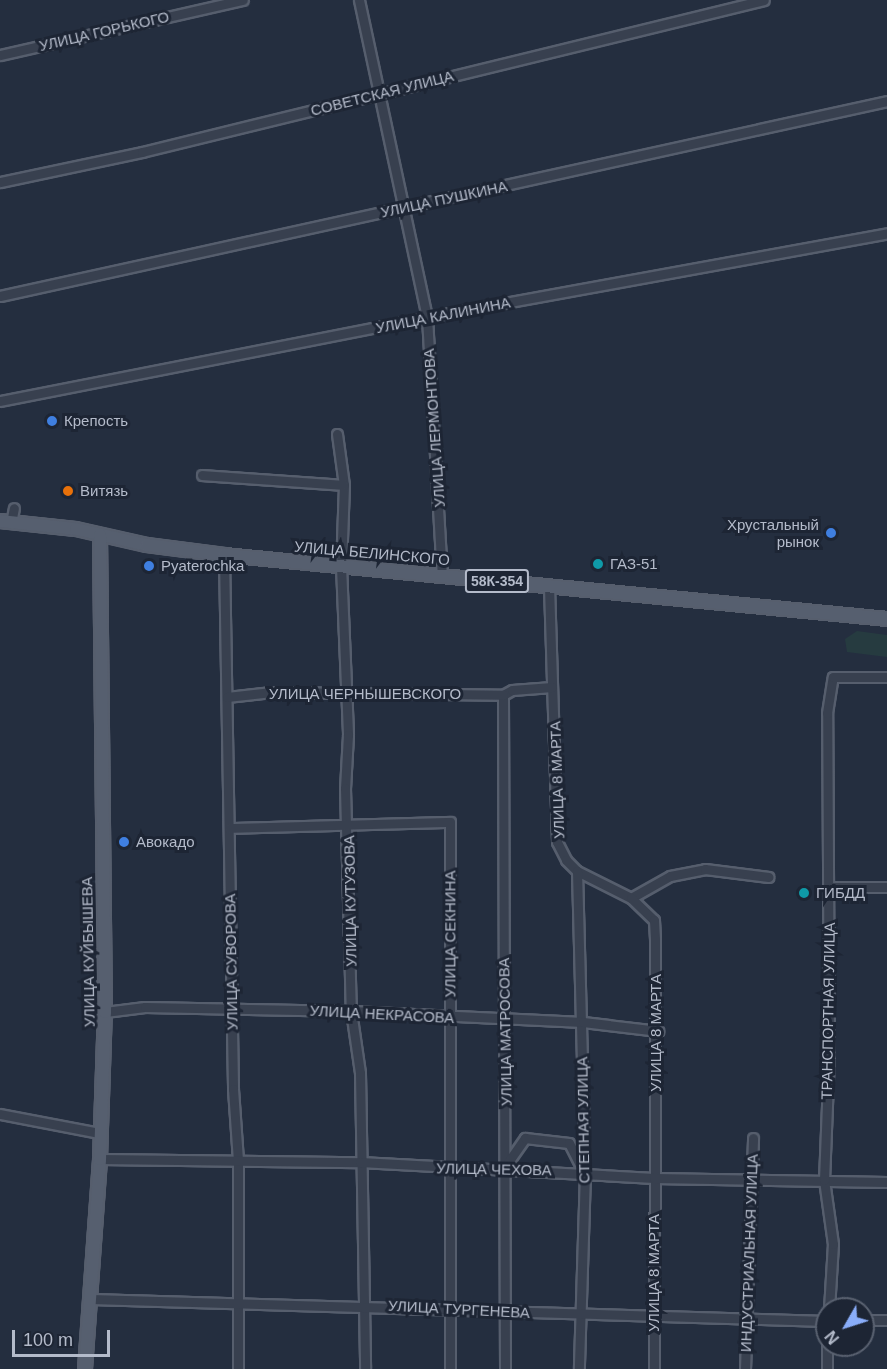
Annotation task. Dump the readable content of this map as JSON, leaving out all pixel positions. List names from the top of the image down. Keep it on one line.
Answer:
{"streets":{"main road":["УЛИЦА БЕЛИНСКОГО","58К-354","УЛИЦА КУЙБЫШЕВА"],"street":["УЛИЦА ГОРЬКОГО","СОВЕТСКАЯ УЛИЦА","УЛИЦА ПУШКИНА","УЛИЦА КАЛИНИНА","УЛИЦА ЛЕРМОНТОВА","УЛИЦА ЧЕРНЫШЕВСКОГО","УЛИЦА 8 МАРТА","УЛИЦА КУТУЗОВА","УЛИЦА СЕКНИНА","УЛИЦА СУВОРОВА","ТРАНСПОРТНАЯ УЛИЦА","УЛИЦА НЕКРАСОВА","УЛИЦА МАТРОСОВА","СТЕПНАЯ УЛИЦА","УЛИЦА ЧЕХОВА","ИНДУСТРИАЛЬНАЯ УЛИЦА","УЛИЦА ТУРГЕНЕВА"]},"crossings":[["СОВЕТСКАЯ УЛИЦА","УЛИЦА ЛЕРМОНТОВА"],["УЛИЦА ПУШКИНА","УЛИЦА ЛЕРМОНТОВА"],["УЛИЦА КАЛИНИНА","УЛИЦА ЛЕРМОНТОВА"],["УЛИЦА ЛЕРМОНТОВА","УЛИЦА БЕЛИНСКОГО"],["УЛИЦА БЕЛИНСКОГО","УЛИЦА 8 МАРТА"],["УЛИЦА БЕЛИНСКОГО","УЛИЦА КУТУЗОВА"],["УЛИЦА БЕЛИНСКОГО","УЛИЦА КУЙБЫШЕВА"],["УЛИЦА БЕЛИНСКОГО","УЛИЦА СУВОРОВА"],["УЛИЦА ЧЕРНЫШЕВСКОГО","УЛИЦА 8 МАРТА"],["УЛИЦА ЧЕРНЫШЕВСКОГО","УЛИЦА КУТУЗОВА"],["УЛИЦА ЧЕРНЫШЕВСКОГО","УЛИЦА СУВОРОВА"],["УЛИЦА ЧЕРНЫШЕВСКОГО","УЛИЦА МАТРОСОВА"],["УЛИЦА 8 МАРТА","УЛИЦА НЕКРАСОВА"],["УЛИЦА 8 МАРТА","СТЕПНАЯ УЛИЦА"],["УЛИЦА 8 МАРТА","УЛИЦА ЧЕХОВА"],["УЛИЦА 8 МАРТА","УЛИЦА ТУРГЕНЕВА"],["УЛИЦА КУТУЗОВА","УЛИЦА СЕКНИНА"],["УЛИЦА КУТУЗОВА","УЛИЦА НЕКРАСОВА"],["УЛИЦА КУТУЗОВА","УЛИЦА ЧЕХОВА"],["УЛИЦА КУТУЗОВА","УЛИЦА ТУРГЕНЕВА"],["УЛИЦА СЕКНИНА","УЛИЦА НЕКРАСОВА"],["УЛИЦА СЕКНИНА","УЛИЦА ЧЕХОВА"],["УЛИЦА СЕКНИНА","УЛИЦА ТУРГЕНЕВА"],["УЛИЦА КУЙБЫШЕВА","УЛИЦА НЕКРАСОВА"],["УЛИЦА КУЙБЫШЕВА","УЛИЦА ЧЕХОВА"],["УЛИЦА КУЙБЫШЕВА","УЛИЦА ТУРГЕНЕВА"],["УЛИЦА СУВОРОВА","УЛИЦА НЕКРАСОВА"],["УЛИЦА СУВОРОВА","УЛИЦА ЧЕХОВА"],["УЛИЦА СУВОРОВА","УЛИЦА ТУРГЕНЕВА"],["ТРАНСПОРТНАЯ УЛИЦА","УЛИЦА ЧЕХОВА"],["УЛИЦА НЕКРАСОВА","УЛИЦА МАТРОСОВА"],["УЛИЦА НЕКРАСОВА","СТЕПНАЯ УЛИЦА"],["УЛИЦА МАТРОСОВА","УЛИЦА ЧЕХОВА"],["УЛИЦА МАТРОСОВА","УЛИЦА ТУРГЕНЕВА"],["СТЕПНАЯ УЛИЦА","УЛИЦА ЧЕХОВА"],["СТЕПНАЯ УЛИЦА","УЛИЦА ТУРГЕНЕВА"],["УЛИЦА ЧЕХОВА","ИНДУСТРИАЛЬНАЯ УЛИЦА"],["ИНДУСТРИАЛЬНАЯ УЛИЦА","УЛИЦА ТУРГЕНЕВА"]],"places":["Крепость","Витязь","Хрустальный рынок","ГАЗ-51","Pyaterochka","Авокадо","ГИБДД"],"scale_bar":"100 m","north":"bottom left"}
